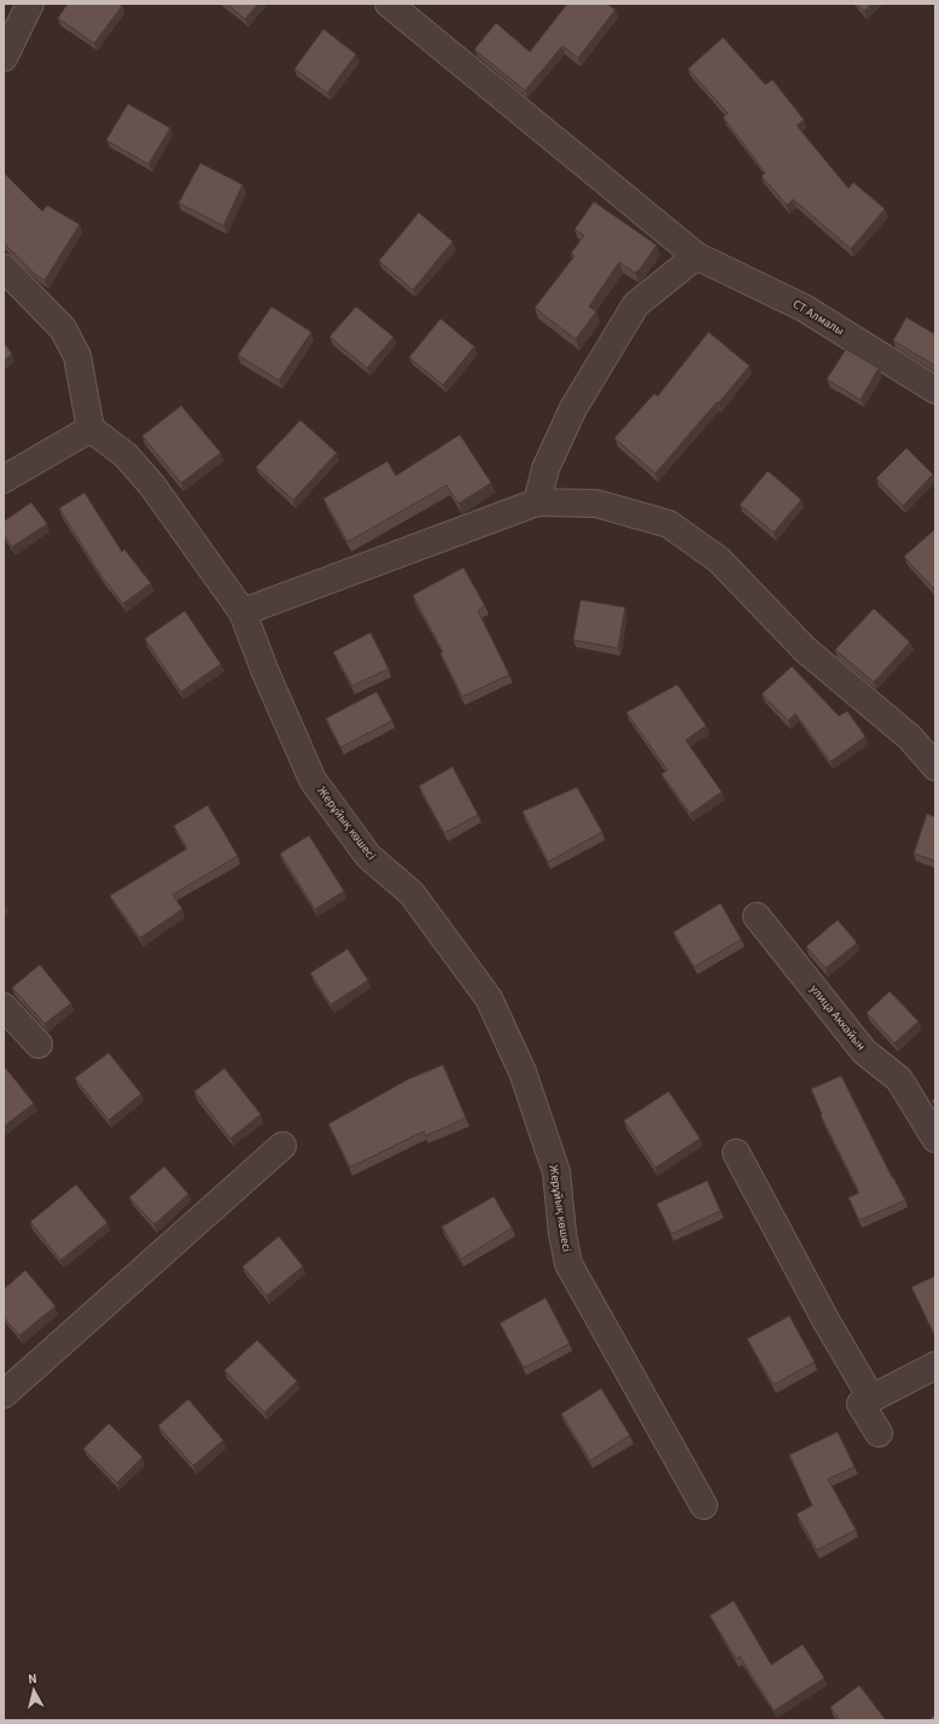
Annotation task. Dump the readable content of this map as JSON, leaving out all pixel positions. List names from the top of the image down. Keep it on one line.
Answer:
{"streets":{"street":["СТ Алмалы","Жерұйық көшесі","улица Аккайын"]},"north":"top"}
